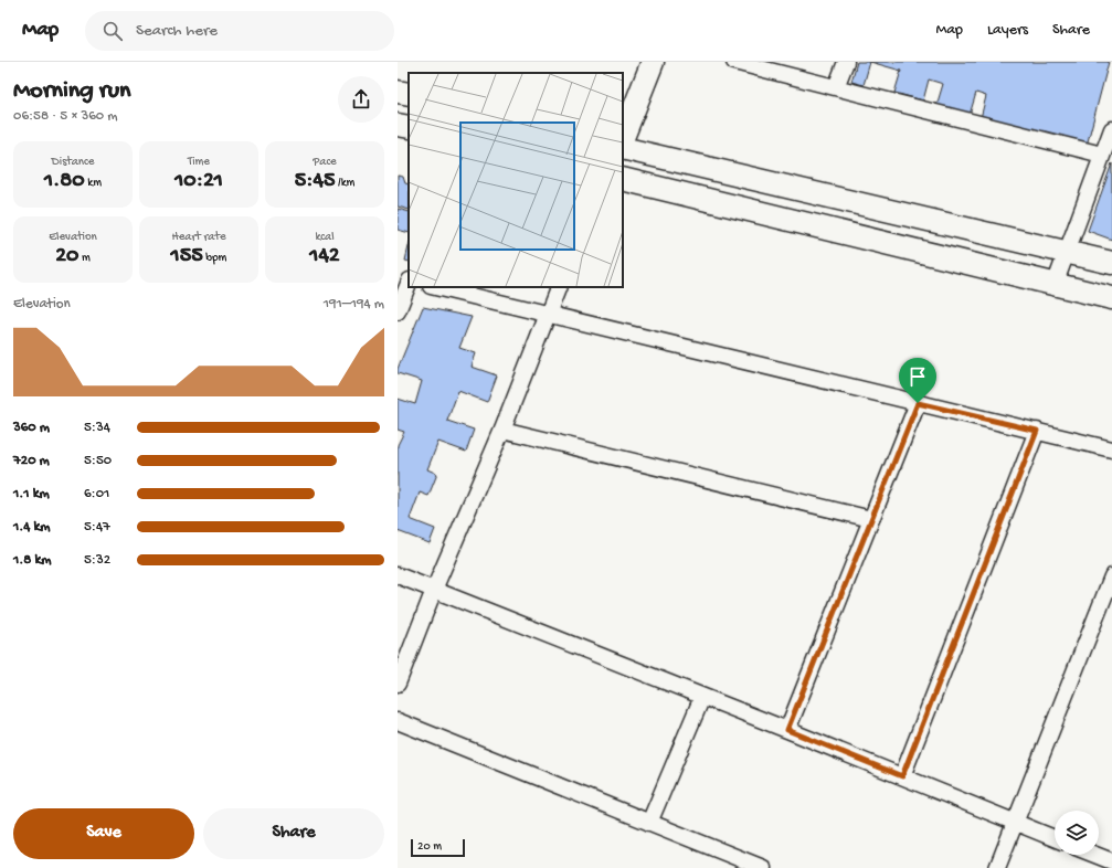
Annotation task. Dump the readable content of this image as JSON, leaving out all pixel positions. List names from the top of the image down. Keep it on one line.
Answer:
{"scale_bar":"20 m","page":{"header":"Map","search":"Search here","nav":["Map","Layers","Share"],"heading":["Morning run","06:58 · 5 × 360 m"],"stats":[["Distance","1.80 km"],["Time","10:21"],["Pace","5:45 /km"],["Elevation","20 m"],["Heart rate","155 bpm"],["kcal","142"]],"chart":["Elevation","191–194 m"],"list":[{"name":"360 m","note":"5:34"},{"name":"720 m","note":"5:50"},{"name":"1.1 km","note":"6:01"},{"name":"1.4 km","note":"5:47"},{"name":"1.8 km","note":"5:32"}],"buttons":["Save","Share"],"scale":"20 m"}}
